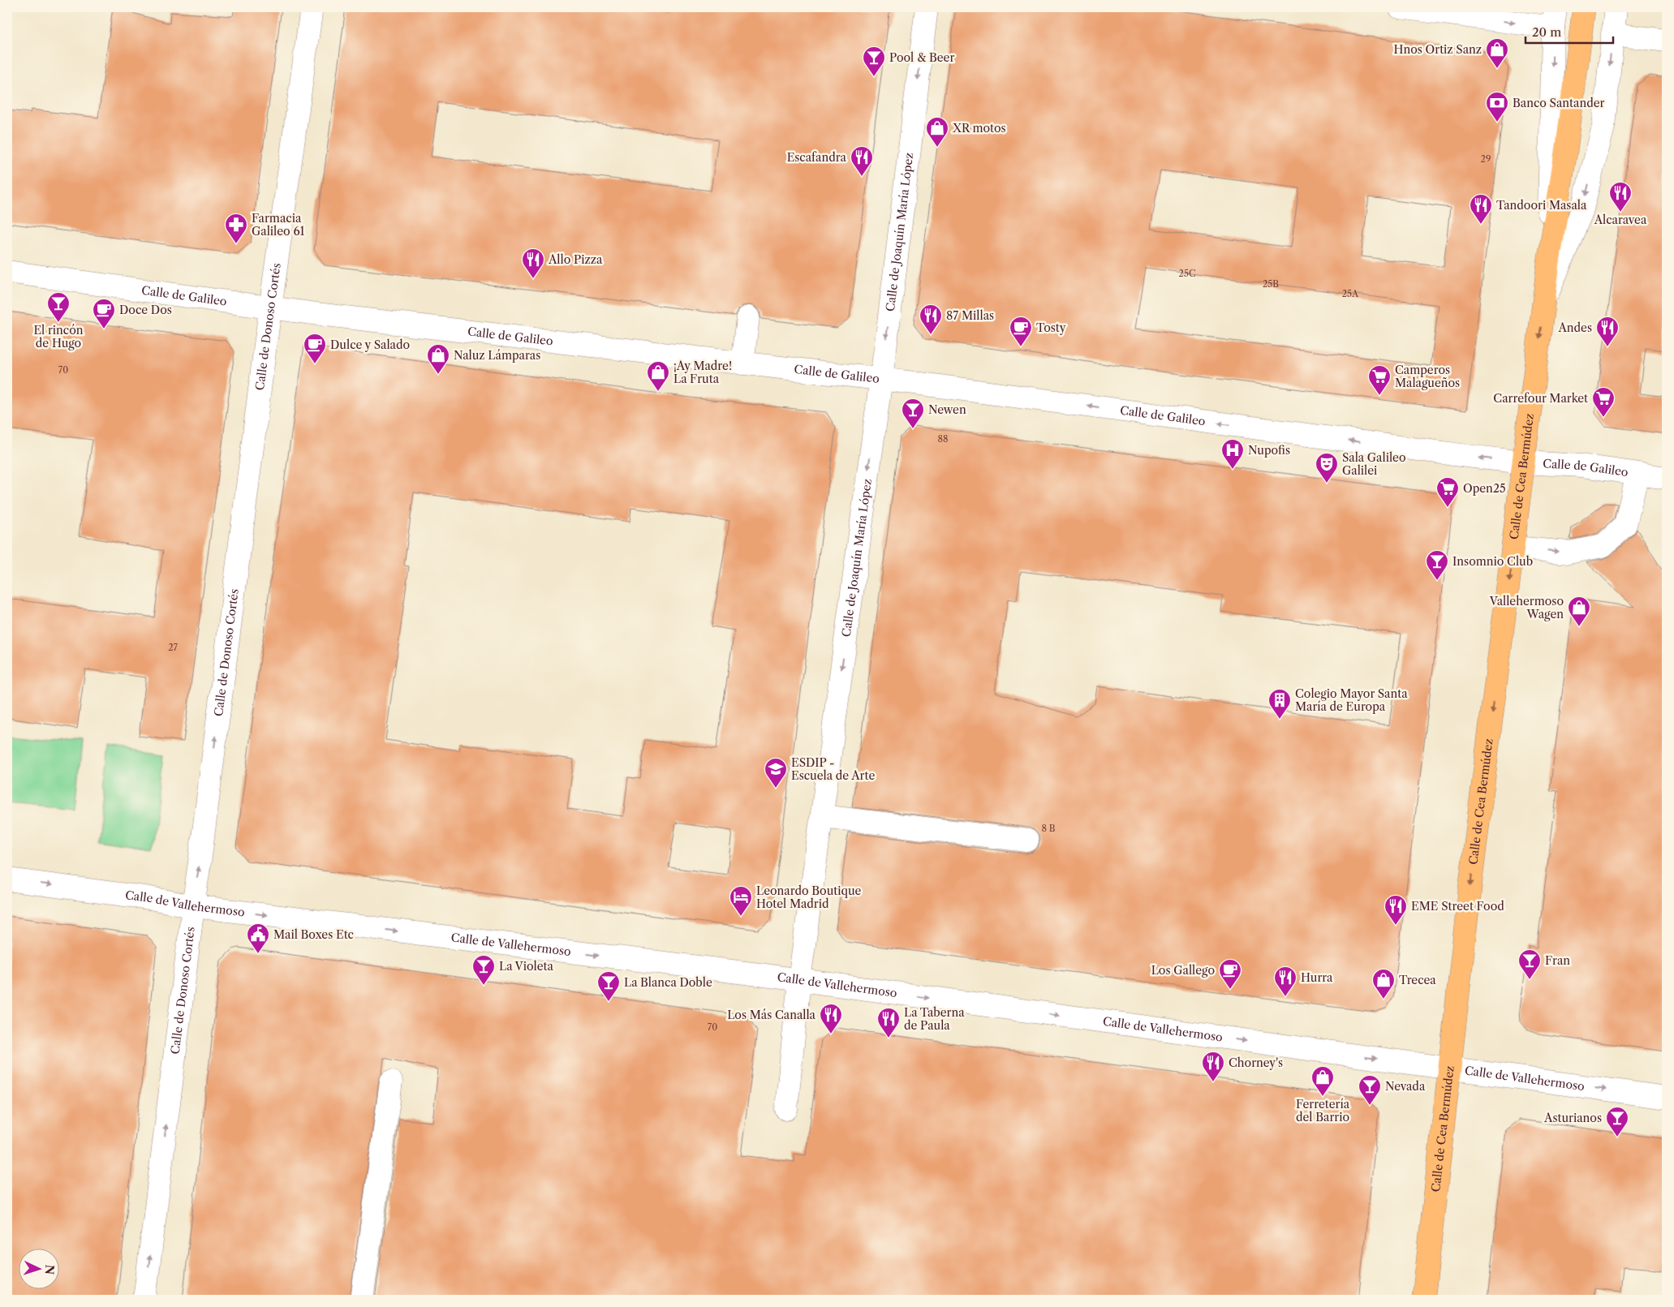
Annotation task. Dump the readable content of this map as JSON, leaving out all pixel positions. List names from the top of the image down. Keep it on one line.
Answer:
{"streets":{"main road":["Calle de Cea Bermúdez"],"street":["Calle de Joaquín María López","Calle de Galileo","Calle de Donoso Cortés","Calle de Vallehermoso"]},"crossings":[["Calle de Joaquín María López","Calle de Galileo"],["Calle de Joaquín María López","Calle de Vallehermoso"],["Calle de Galileo","Calle de Donoso Cortés"],["Calle de Galileo","Calle de Cea Bermúdez"],["Calle de Donoso Cortés","Calle de Vallehermoso"],["Calle de Cea Bermúdez","Calle de Vallehermoso"]],"one_way":["Calle de Joaquín María López","Calle de Galileo","Calle de Donoso Cortés","Calle de Cea Bermúdez","Calle de Vallehermoso"],"places":{"shop":["Hnos Ortiz Sanz","XR motos","Naluz Lámparas","¡Ay Madre! La Fruta","Vallehermoso Wagen","Trecea","Ferretería del Barrio"],"bar":["Pool & Beer","El rincón de Hugo","Newen","Insomnio Club","Fran","La Violeta","La Blanca Doble","Nevada","Asturianos"],"bank":["Banco Santander"],"restaurant":["Escafandra","Alcaravea","Tandoori Masala","Allo Pizza","87 Millas","Andes","EME Street Food","Hurra","Los Más Canalla","La Taberna de Paula","Chorney's"],"pharmacy":["Farmacia Galileo 61"],"cafe":["Doce Dos","Tosty","Dulce y Salado","Los Gallego"],"supermarket":["Camperos Malagueños","Carrefour Market","Open25"],"hospital":["Nupofis"],"theatre":["Sala Galileo Galilei"],"building":["Colegio Mayor Santa María de Europa"],"school or university":["ESDIP - Escuela de Arte"],"hotel":["Leonardo Boutique Hotel Madrid"],"public building":["Mail Boxes Etc"]},"house_numbers":["29","25C","25B","25A","70","88","27","8 B","70"],"scale_bar":"20 m","north":"right"}
